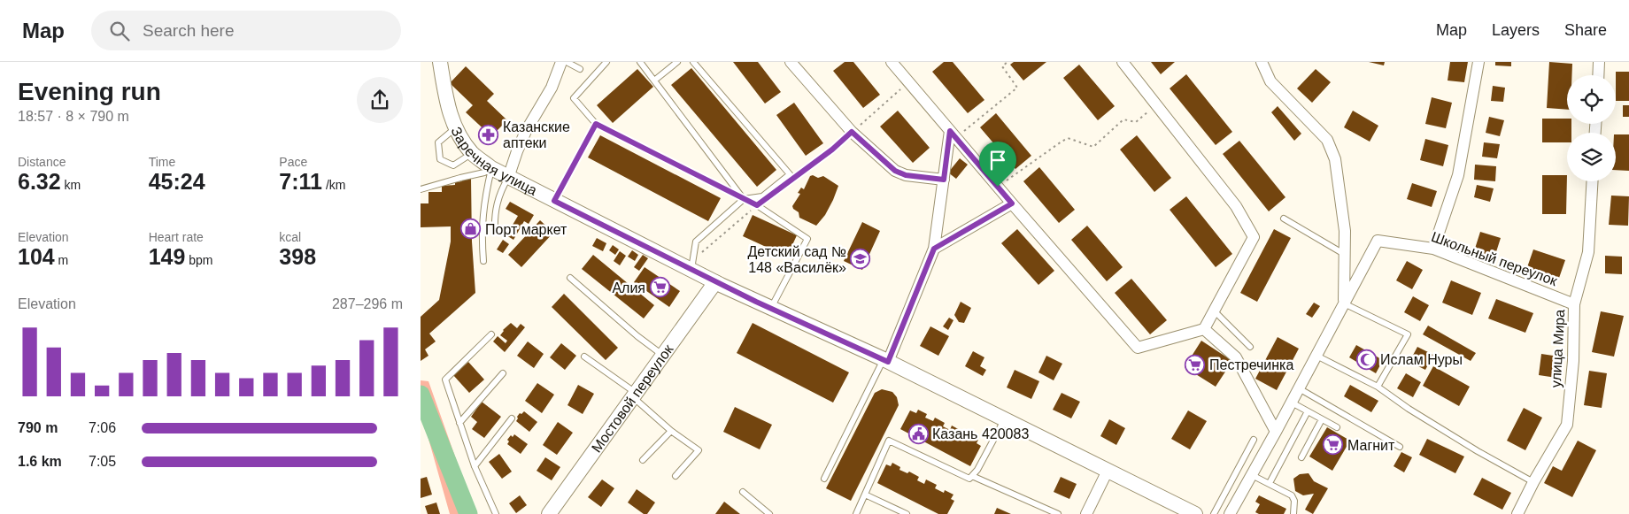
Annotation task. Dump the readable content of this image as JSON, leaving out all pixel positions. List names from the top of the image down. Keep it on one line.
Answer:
{"streets":{"street":["Заречная улица","Школьный переулок","улица Мира","Мостовой переулок"]},"crossings":[["Заречная улица","Мостовой переулок"],["Школьный переулок","улица Мира"]],"places":{"pharmacy":["Казанские аптеки"],"shop":["Порт маркет"],"school or university":["Детский сад № 148 «Василёк»"],"supermarket":["Алия","Пестречинка","Магнит"],"mosque":["Ислам Нуры"],"public building":["Казань 420083"]},"page":{"header":"Map","search":"Search here","nav":["Map","Layers","Share"],"heading":["Evening run","18:57 · 8 × 790 m"],"stats":[["Distance","6.32 km"],["Time","45:24"],["Pace","7:11 /km"],["Elevation","104 m"],["Heart rate","149 bpm"],["kcal","398"]],"chart":["Elevation","287–296 m"],"list":[{"name":"790 m","note":"7:06"},{"name":"1.6 km","note":"7:05"}]}}
